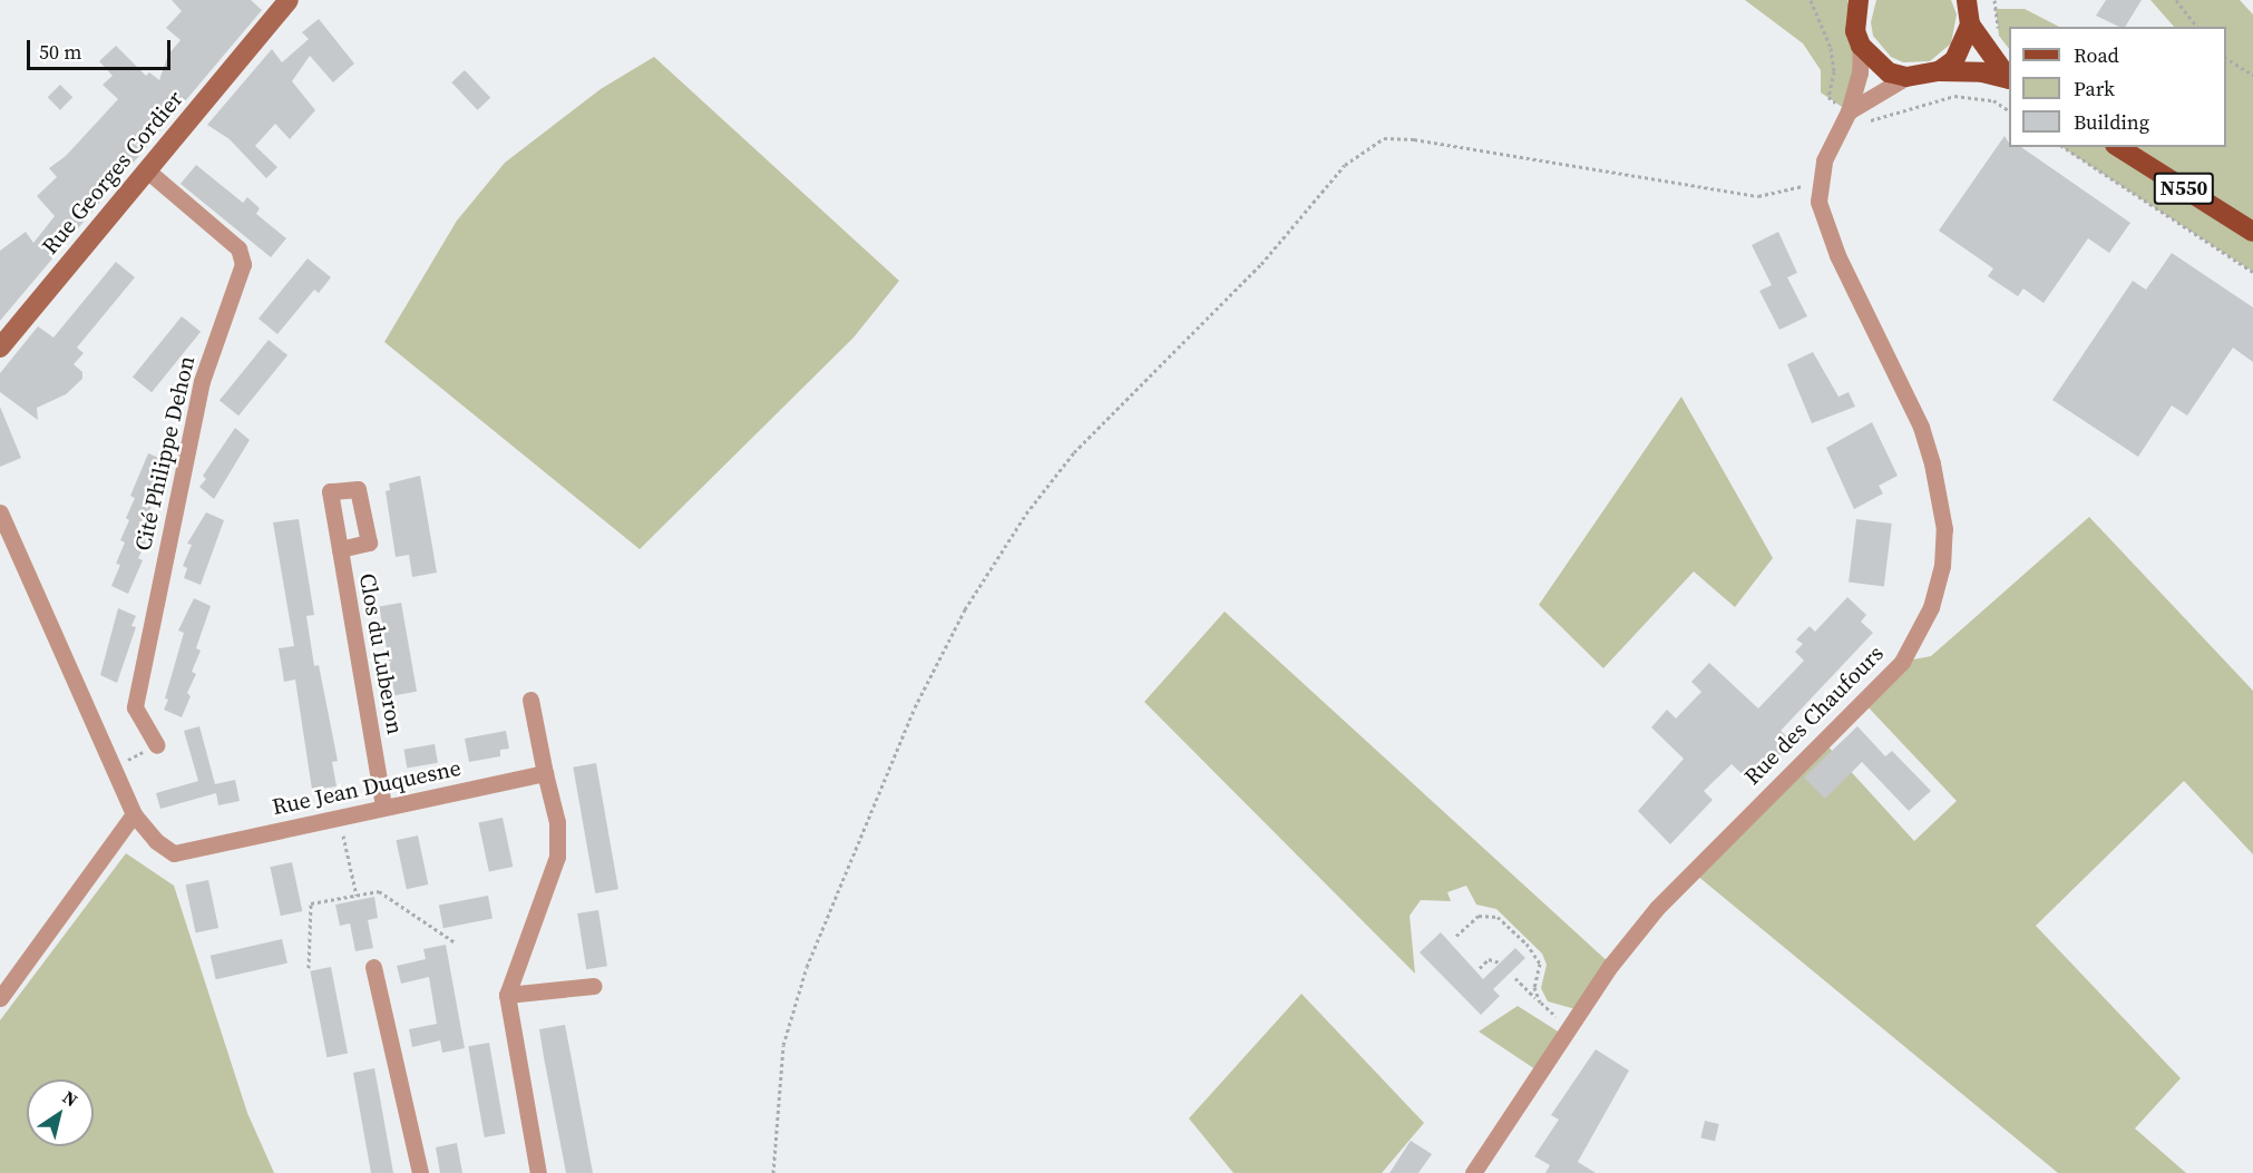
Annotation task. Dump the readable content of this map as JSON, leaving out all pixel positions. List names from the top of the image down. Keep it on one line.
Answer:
{"streets":{"main road":["N550"],"street":["Rue Georges Cordier","Cité Philippe Dehon","Clos du Luberon","Rue des Chaufours","Rue Jean Duquesne"]},"crossings":[["Rue Georges Cordier","Cité Philippe Dehon"],["Clos du Luberon","Rue Jean Duquesne"]],"legend":["Road","Park","Building"],"scale_bar":"50 m","north":"top right"}
